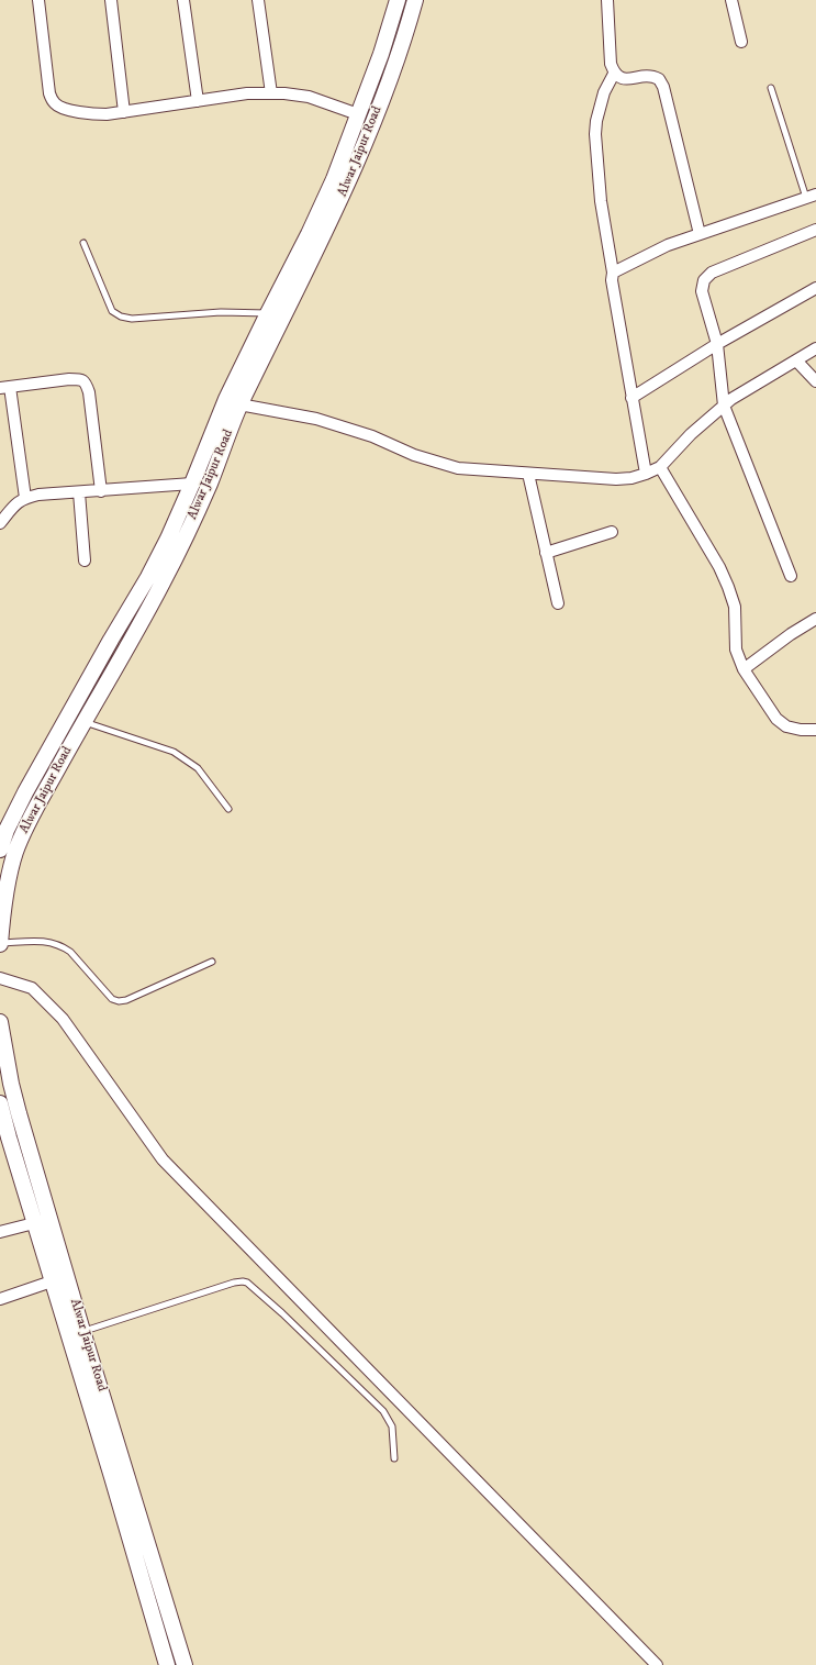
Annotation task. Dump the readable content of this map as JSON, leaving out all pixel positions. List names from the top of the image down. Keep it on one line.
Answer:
{"streets":{"main road":["Alwar Jaipur Road"]}}
